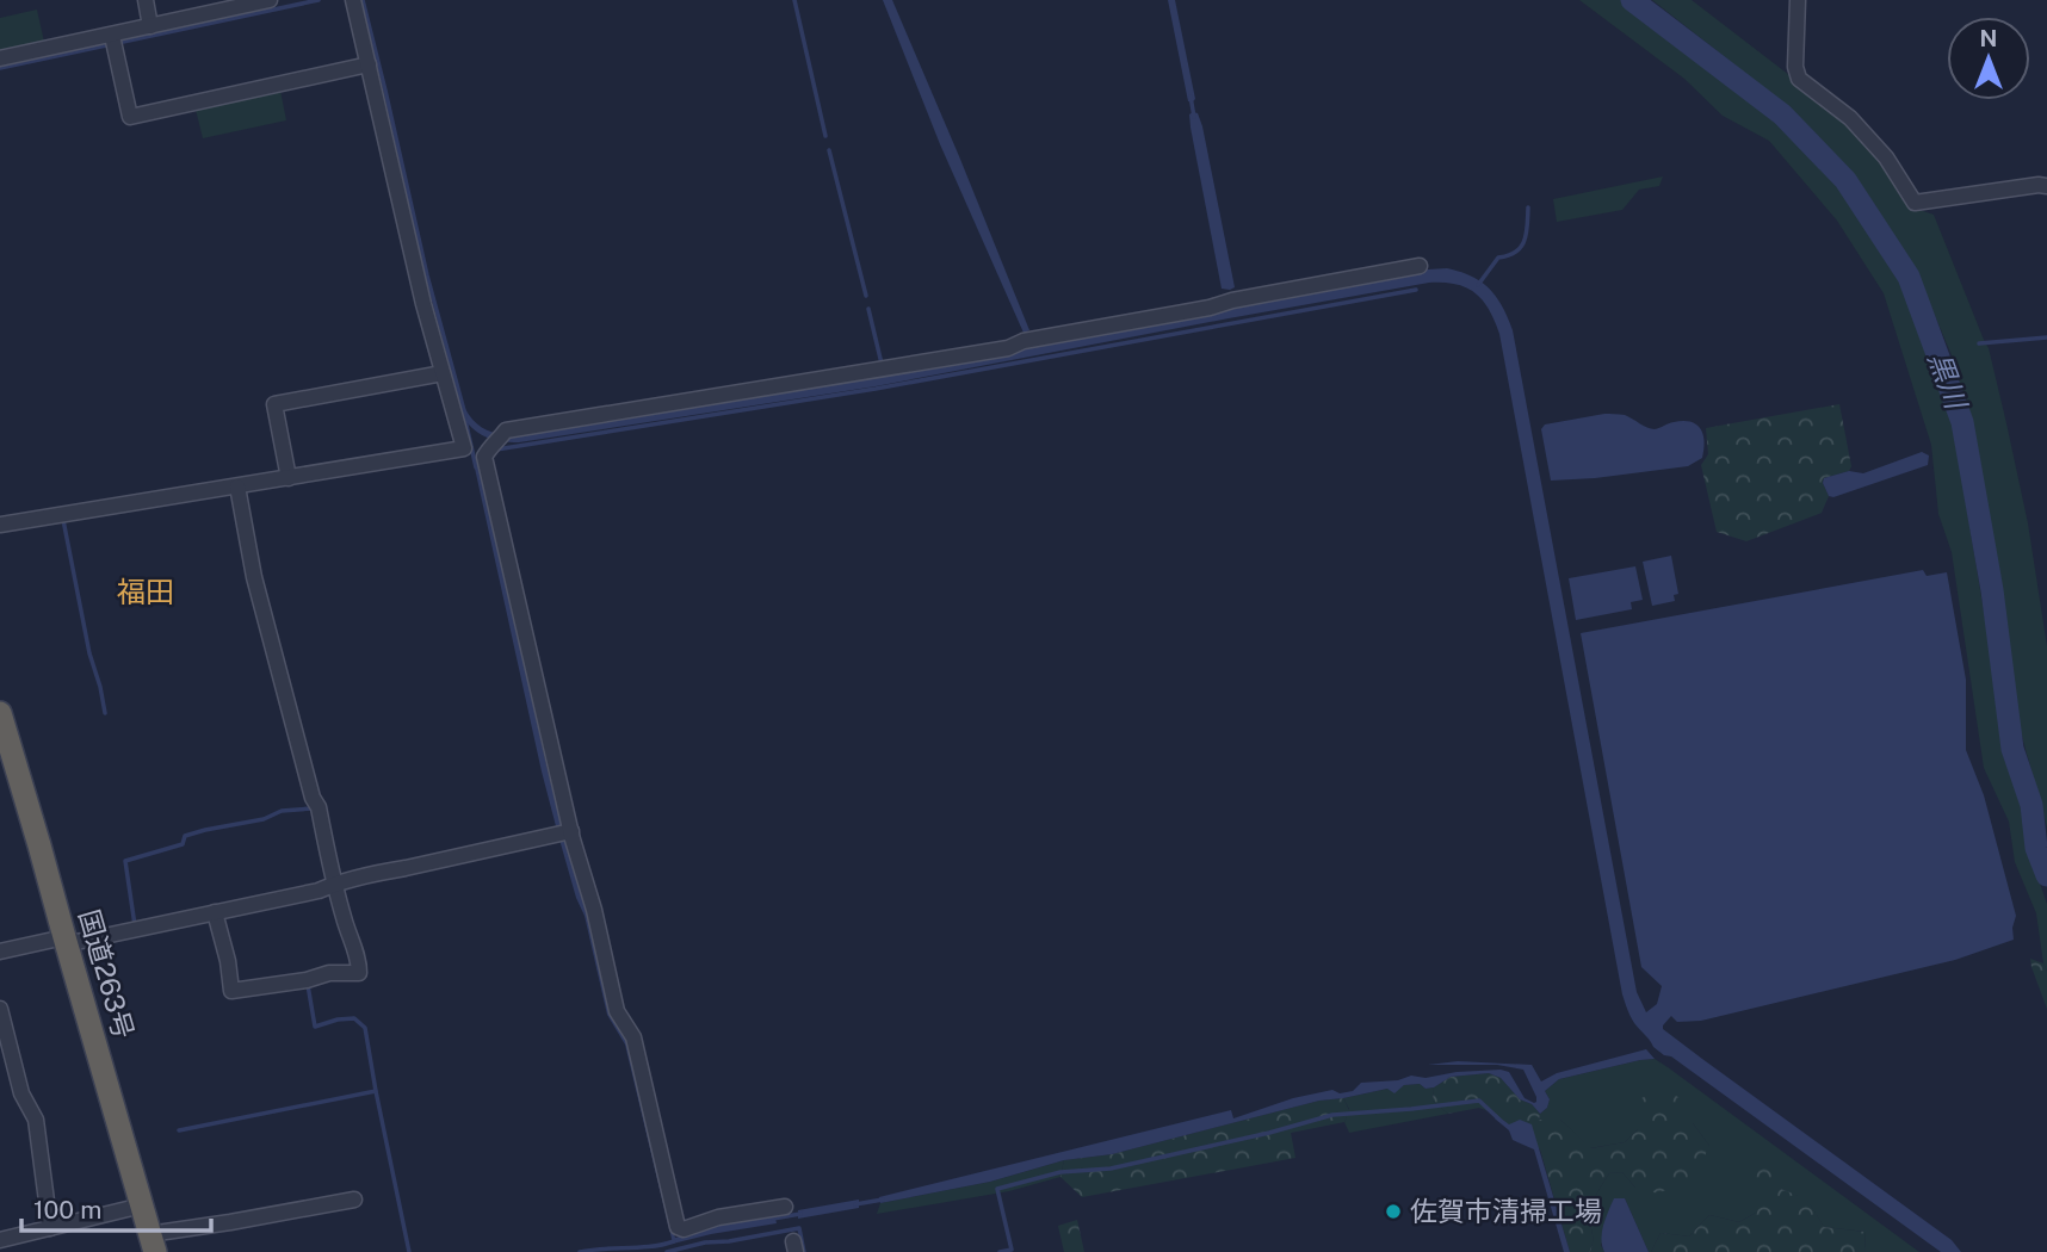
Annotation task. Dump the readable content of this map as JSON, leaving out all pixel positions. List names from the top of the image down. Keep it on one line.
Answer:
{"streets":{"highway":["国道263号"]},"districts":["福田"],"water":["黒川"],"places":["佐賀市清掃工場"],"scale_bar":"100 m","north":"top"}
